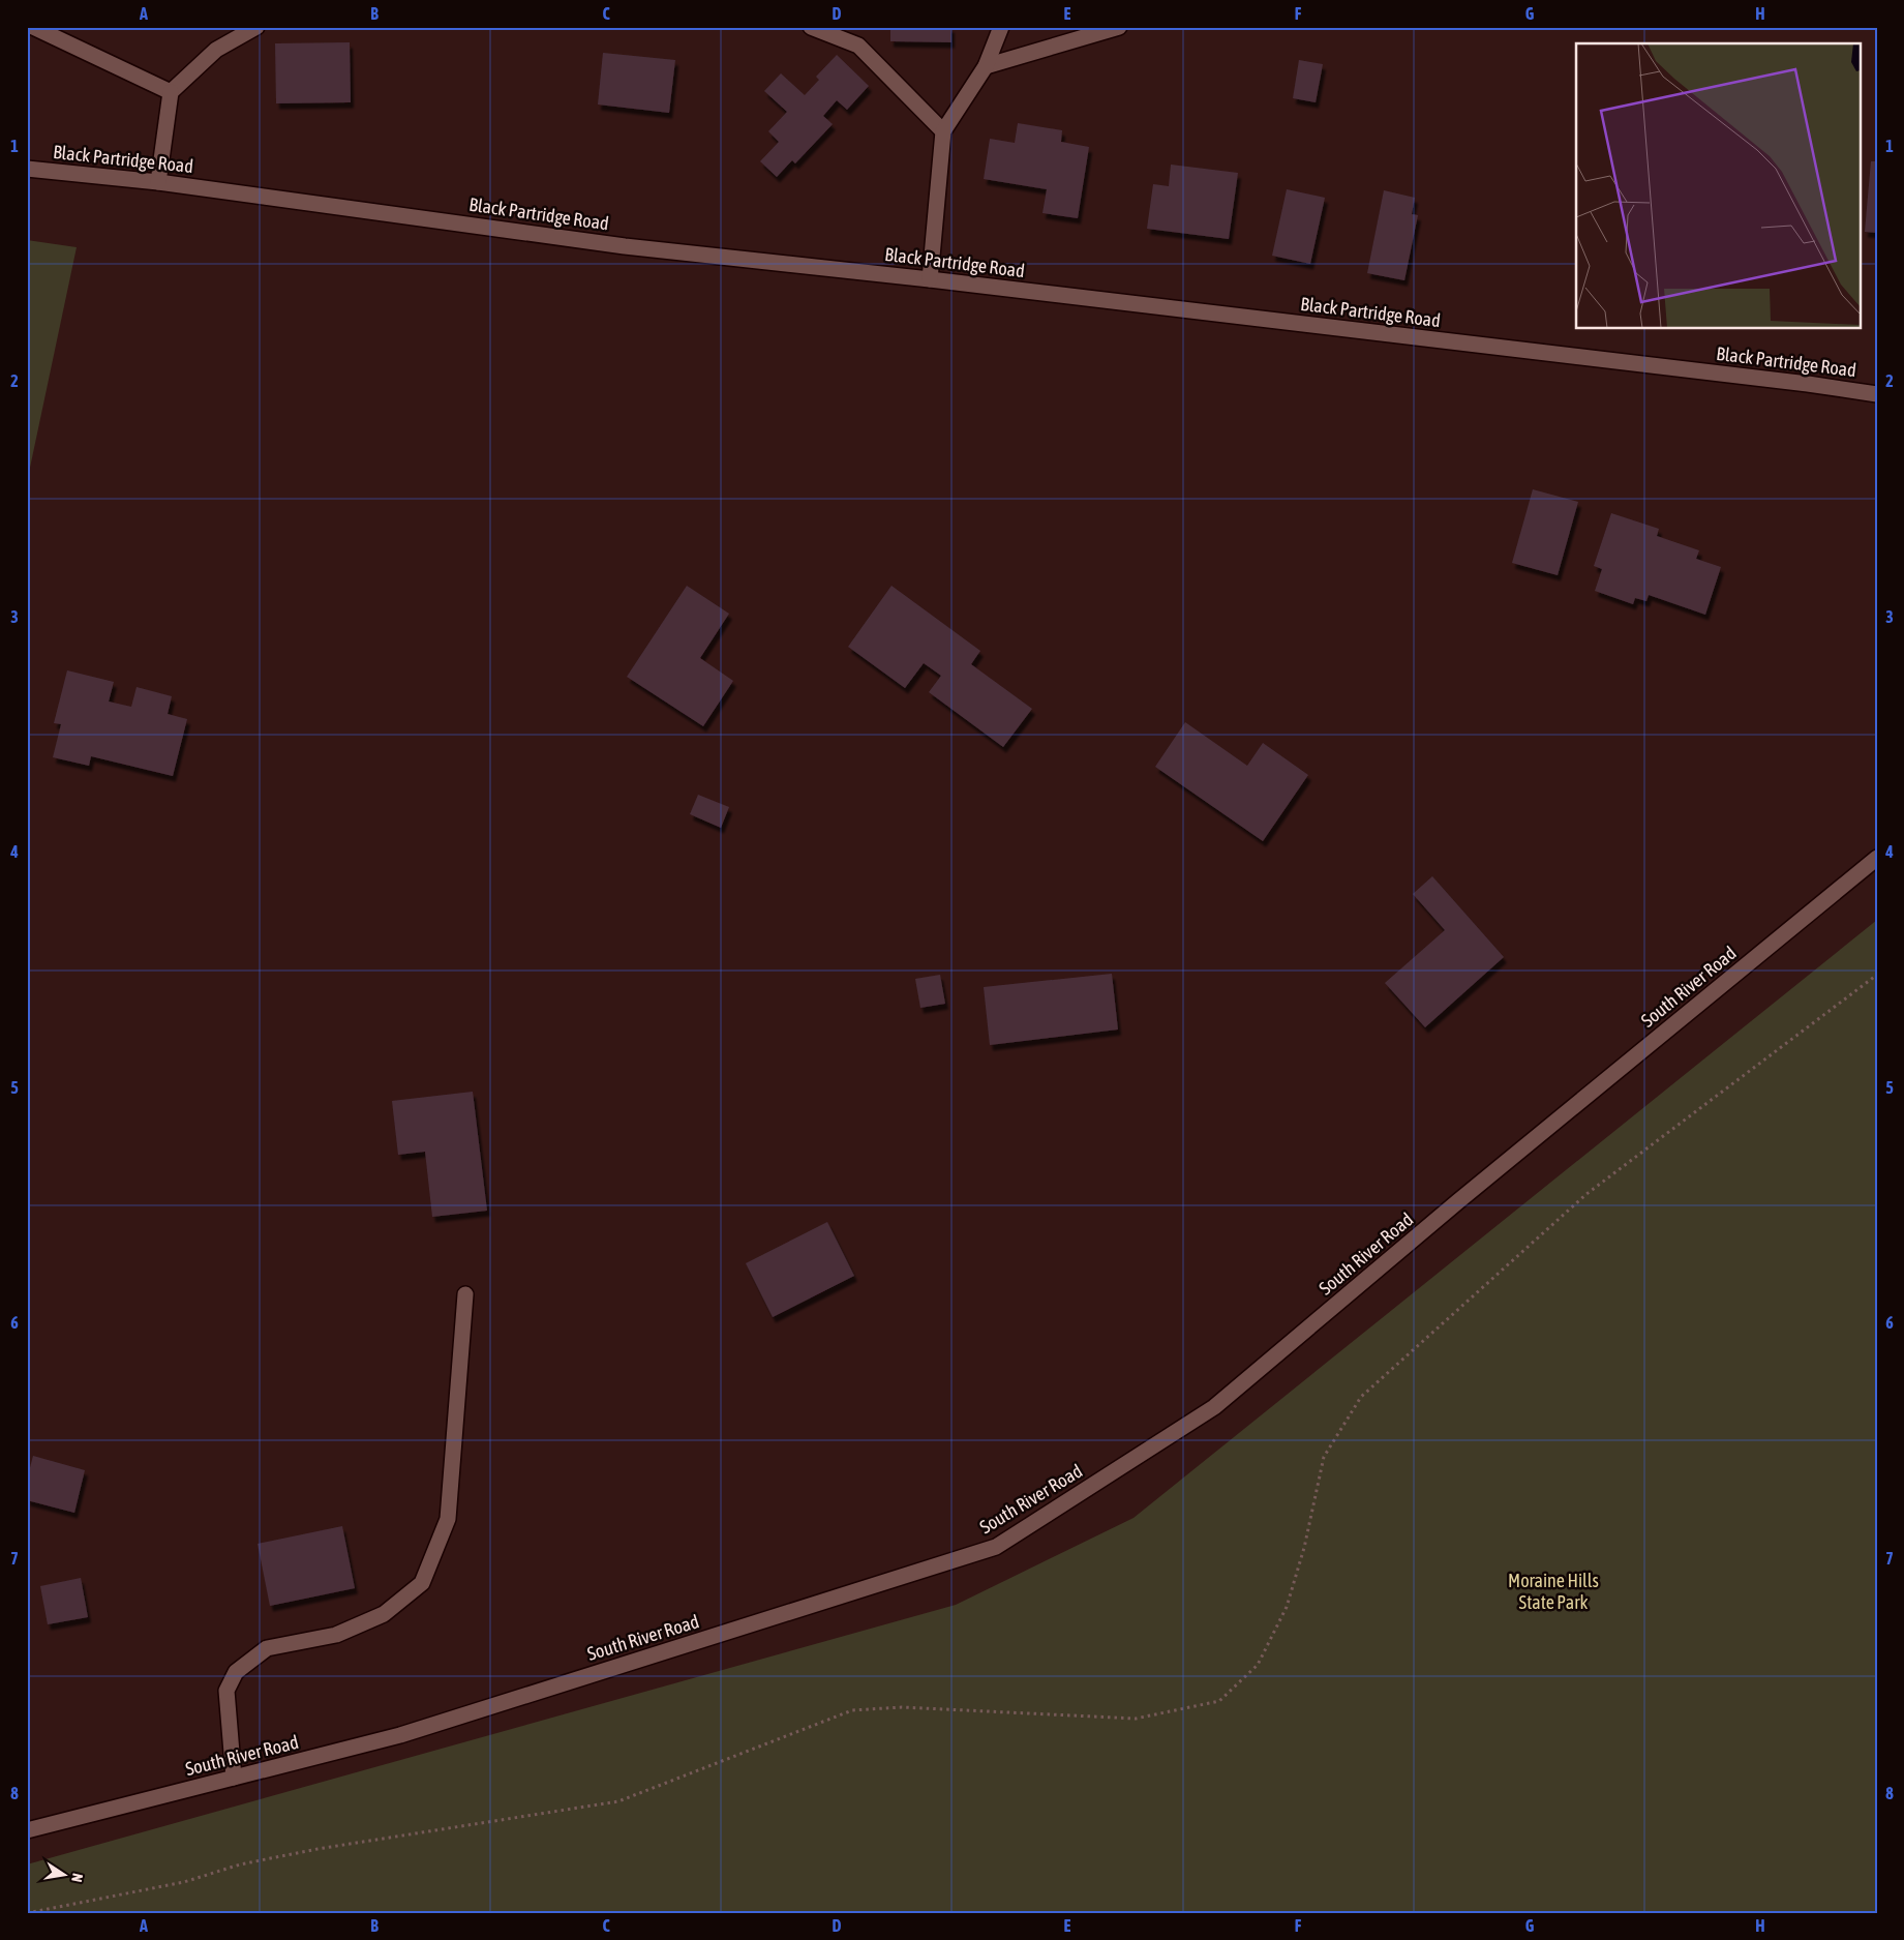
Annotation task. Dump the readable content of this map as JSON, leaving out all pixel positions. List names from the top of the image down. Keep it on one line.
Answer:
{"streets":{"street":["Black Partridge Road","South River Road"]},"parks":["Moraine Hills State Park"],"north":"right","grid":{"columns":["A","B","C","D","E","F","G","H"],"rows":["1","2","3","4","5","6","7","8"]}}
